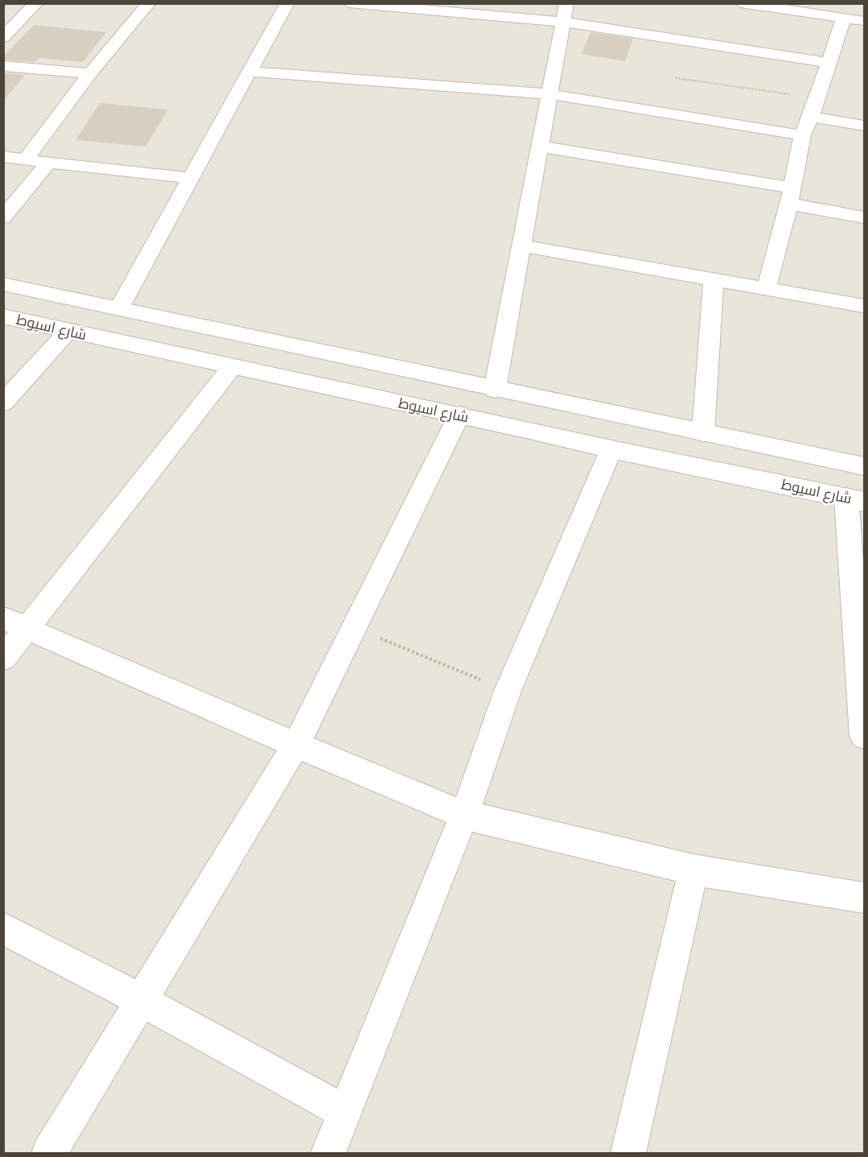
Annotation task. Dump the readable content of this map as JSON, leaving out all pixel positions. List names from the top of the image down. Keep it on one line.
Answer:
{"streets":{"street":["شارع اسيوط"]}}
